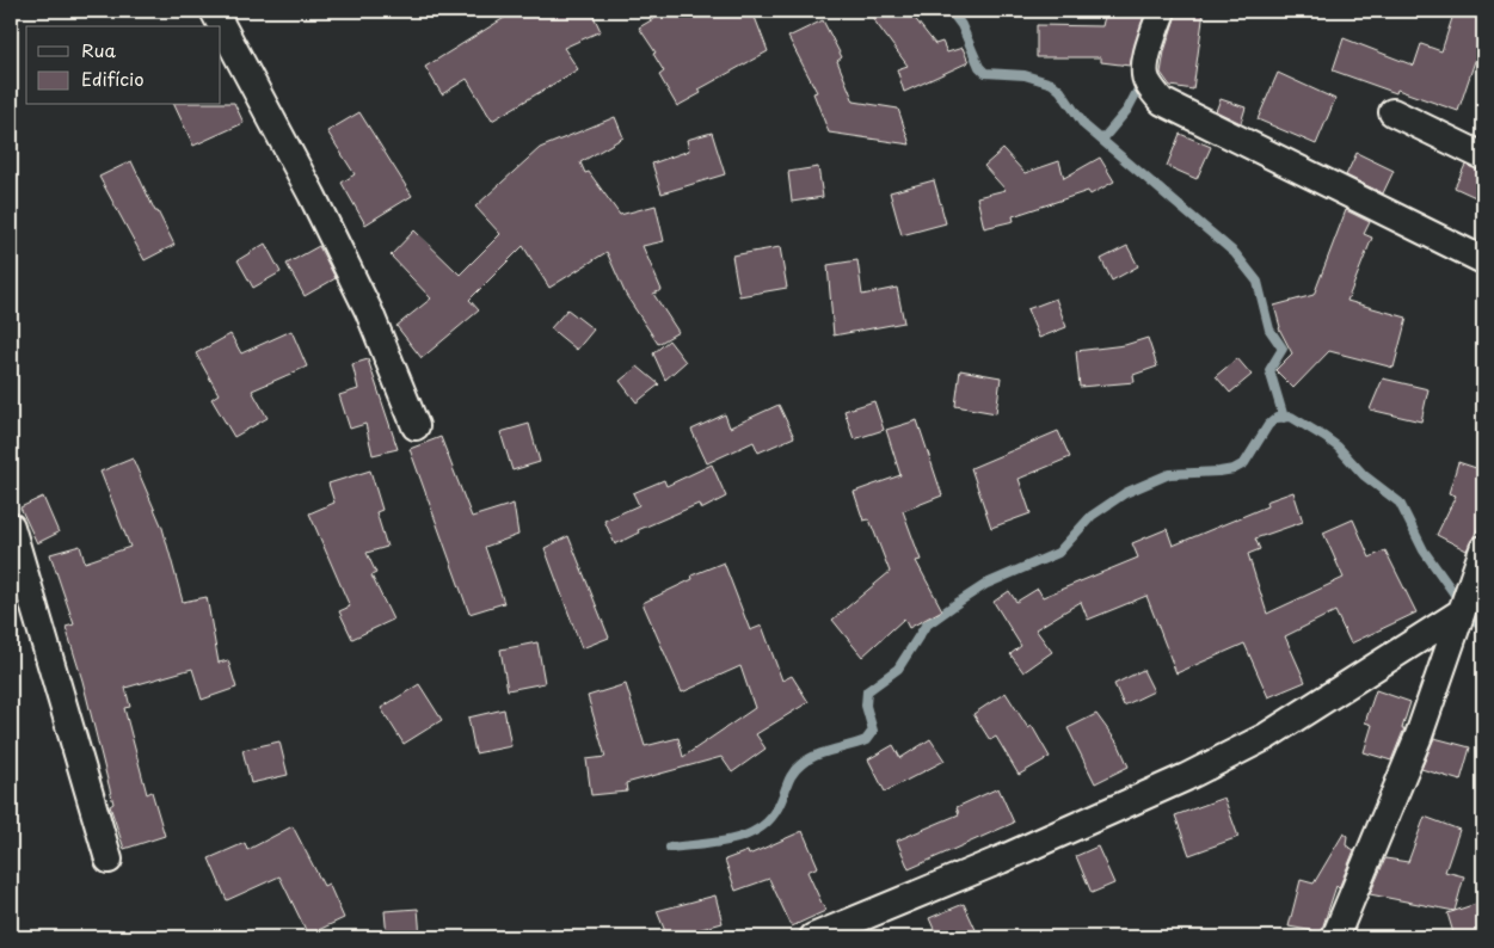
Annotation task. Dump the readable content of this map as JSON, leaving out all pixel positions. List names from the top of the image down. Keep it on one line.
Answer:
{"legend":["Rua","Edifício"]}
